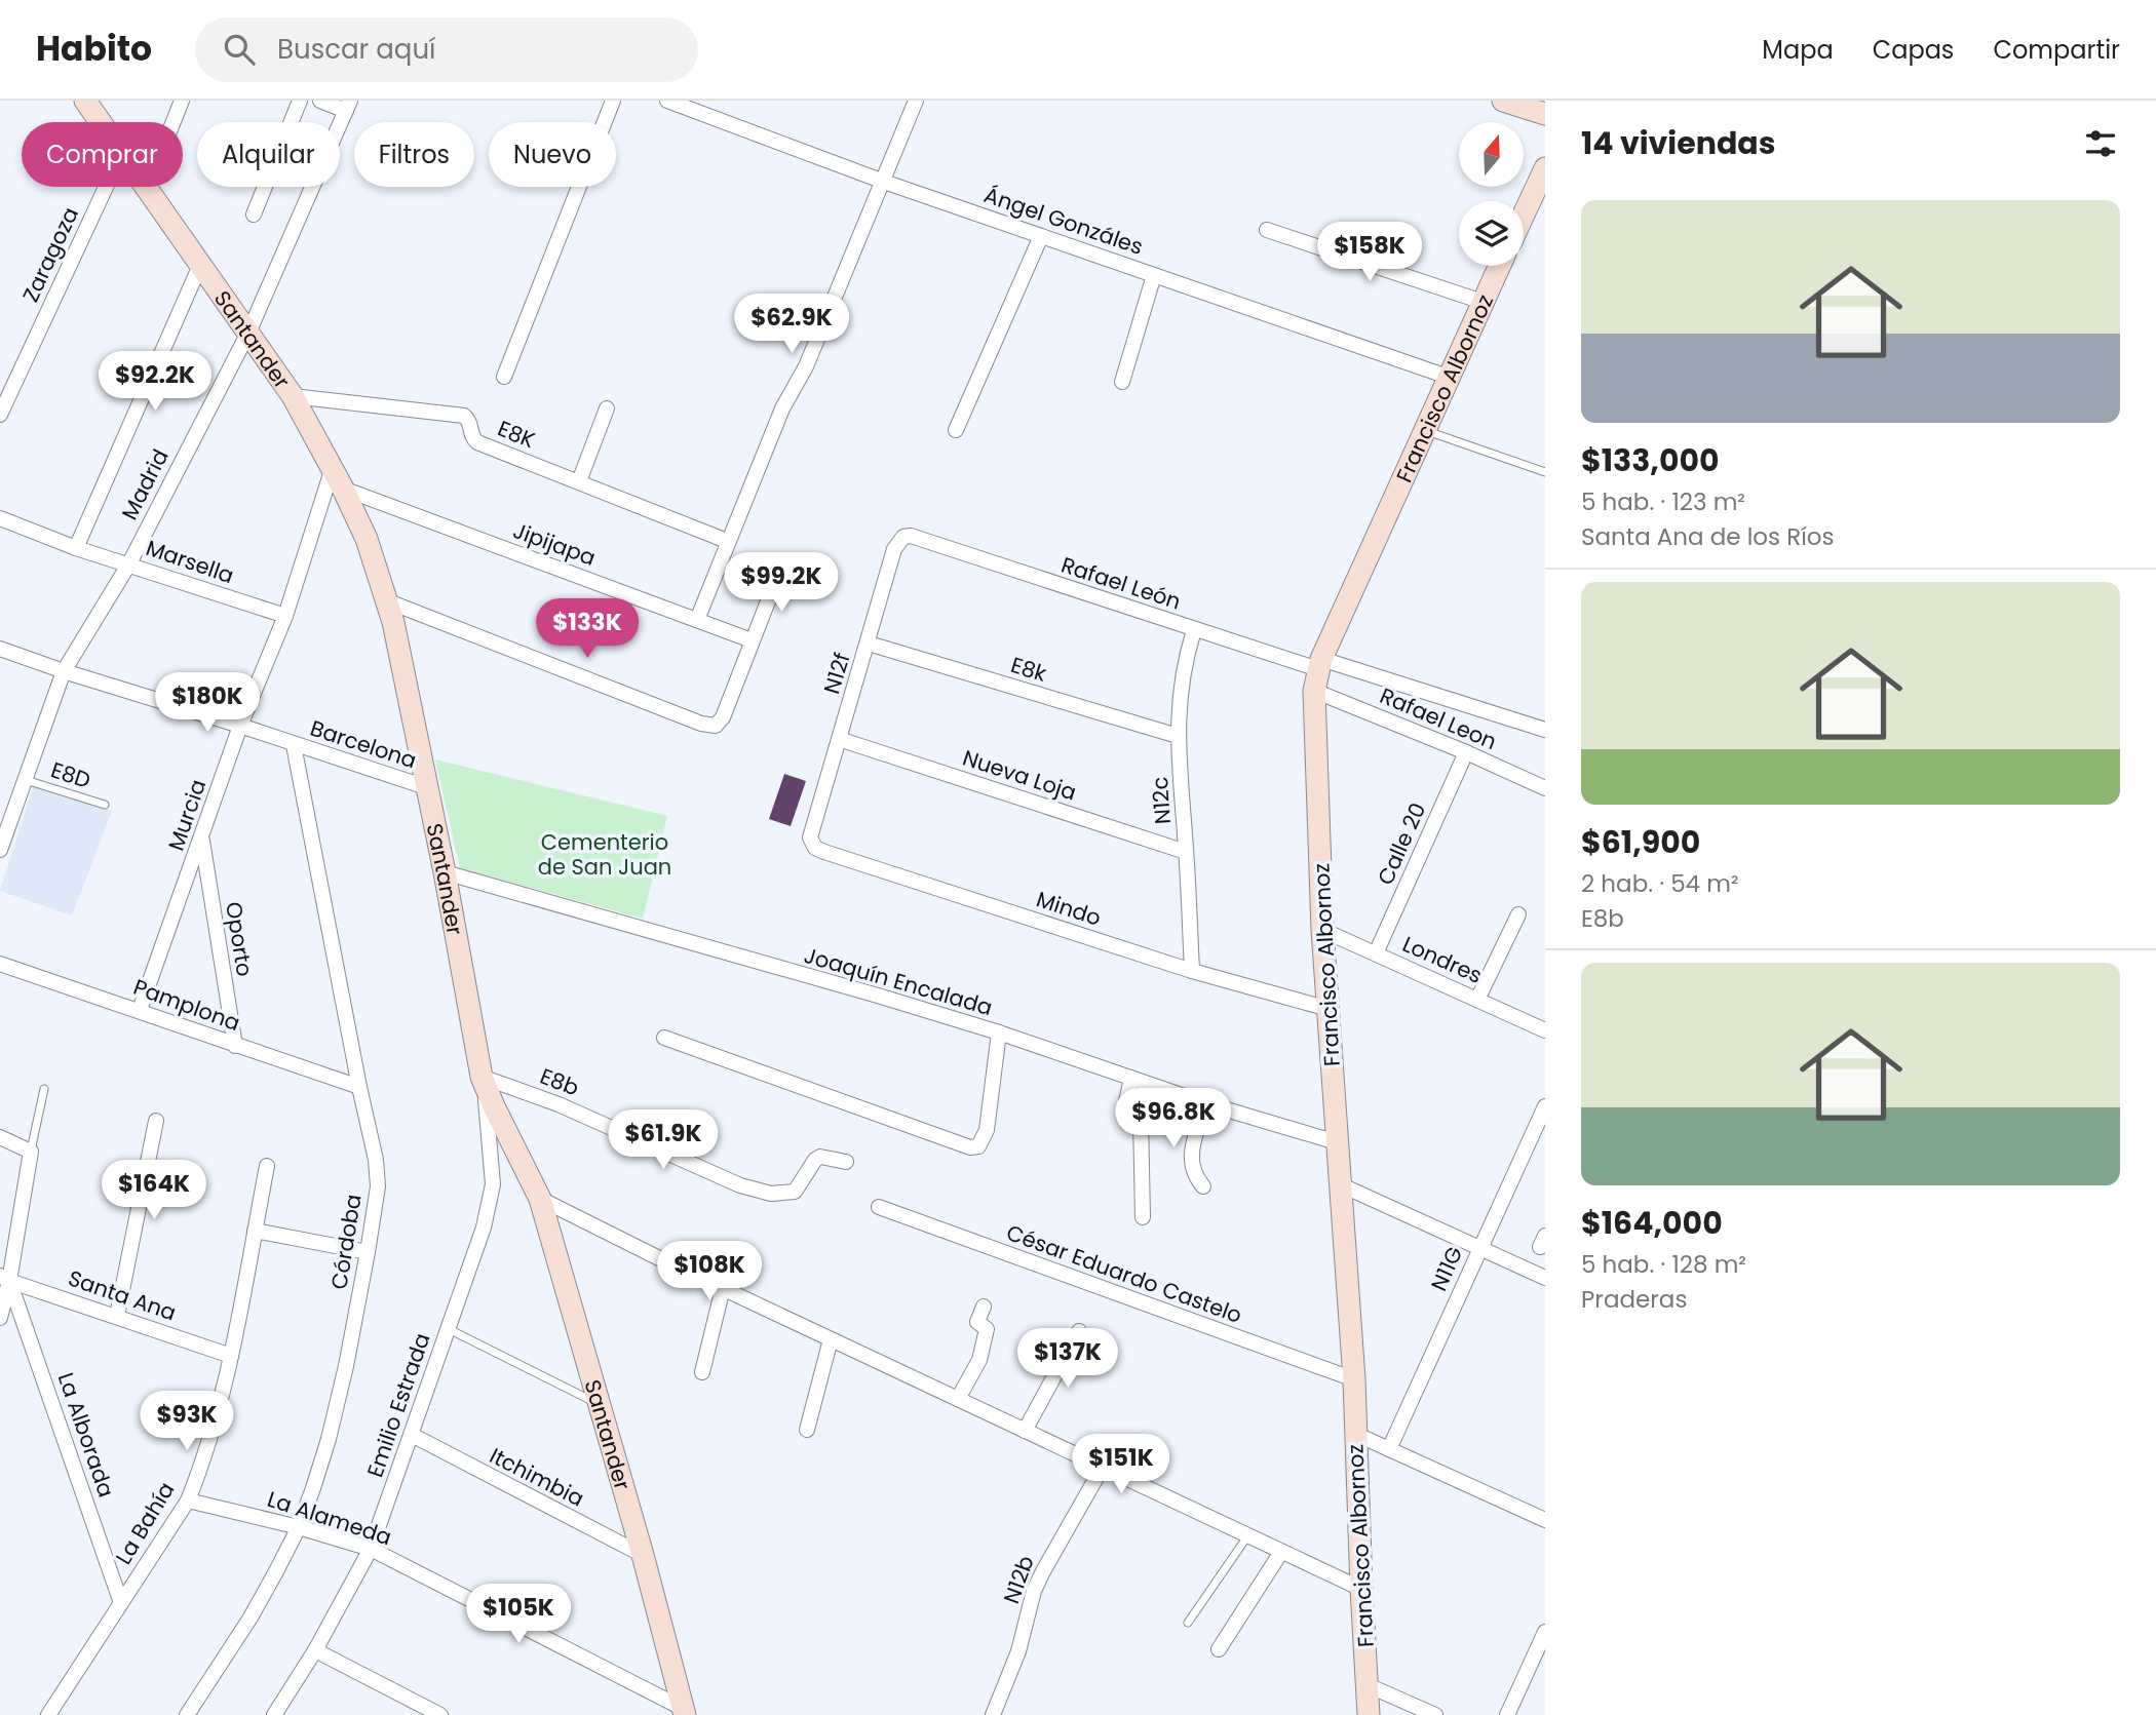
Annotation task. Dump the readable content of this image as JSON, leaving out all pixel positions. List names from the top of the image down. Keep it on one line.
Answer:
{"streets":{"street":["Ángel Gonzáles","Zaragoza","Santander","Francisco Albornoz","E8K","Madrid","Jipijapa","Marsella","Rafael León","E8k","N12f","Rafael Leon","Barcelona","Nueva Loja","N12c","Murcia","Calle 20","Mindo","Oporto","Londres","Joaquín Encalada","Pamplona","E8b","Córdoba","N11G","César Eduardo Castelo","Santa Ana","Emilio Estrada","La Alborada","Itchimbia","La Alameda","La Bahía","N12b"],"lane":["E8D"]},"crossings":[["Ángel Gonzáles","Francisco Albornoz"],["Santander","E8K"],["Santander","Madrid"],["Santander","Jipijapa"],["Santander","Barcelona"],["Santander","Murcia"],["Santander","Joaquín Encalada"],["Santander","E8b"],["Santander","Emilio Estrada"],["Santander","Itchimbia"],["Santander","La Alameda"],["Francisco Albornoz","Rafael León"],["Francisco Albornoz","Rafael Leon"],["Francisco Albornoz","Mindo"],["Francisco Albornoz","Londres"],["Francisco Albornoz","Joaquín Encalada"],["Francisco Albornoz","César Eduardo Castelo"],["Madrid","Marsella"],["Madrid","Barcelona"],["Madrid","E8D"],["Jipijapa","Murcia"],["Marsella","Murcia"],["Rafael León","N12f"],["Rafael León","N12c"],["E8k","N12f"],["E8k","N12c"],["N12f","Nueva Loja"],["N12f","Mindo"],["Rafael Leon","Calle 20"],["Barcelona","Murcia"],["Barcelona","Córdoba"],["Nueva Loja","N12c"],["N12c","Mindo"],["Murcia","Oporto"],["Murcia","Pamplona"],["Calle 20","Londres"],["Oporto","Pamplona"],["Pamplona","Córdoba"],["E8b","Emilio Estrada"],["Córdoba","La Alameda"],["Santa Ana","La Alborada"],["Santa Ana","La Bahía"],["Emilio Estrada","Itchimbia"],["Emilio Estrada","La Alameda"],["La Alborada","La Bahía"],["La Alameda","La Bahía"]],"parks":["Cementerio de San Juan"],"north":"top","page":{"header":"Habito","search":"Buscar aquí","nav":["Mapa","Capas","Compartir"],"heading":"14 viviendas","chip":["Comprar","Alquilar","Filtros","Nuevo"],"list":[{"name":"$133,000","note":"5 hab. · 123 m² · Santa Ana de los Ríos"},{"name":"$61,900","note":"2 hab. · 54 m² · E8b"},{"name":"$164,000","note":"5 hab. · 128 m² · Praderas"}],"price":["$158K","$62.9K","$92.2K","$99.2K","$133K","$180K","$96.8K","$61.9K","$164K","$108K","$137K","$93K","$151K","$105K"]}}
